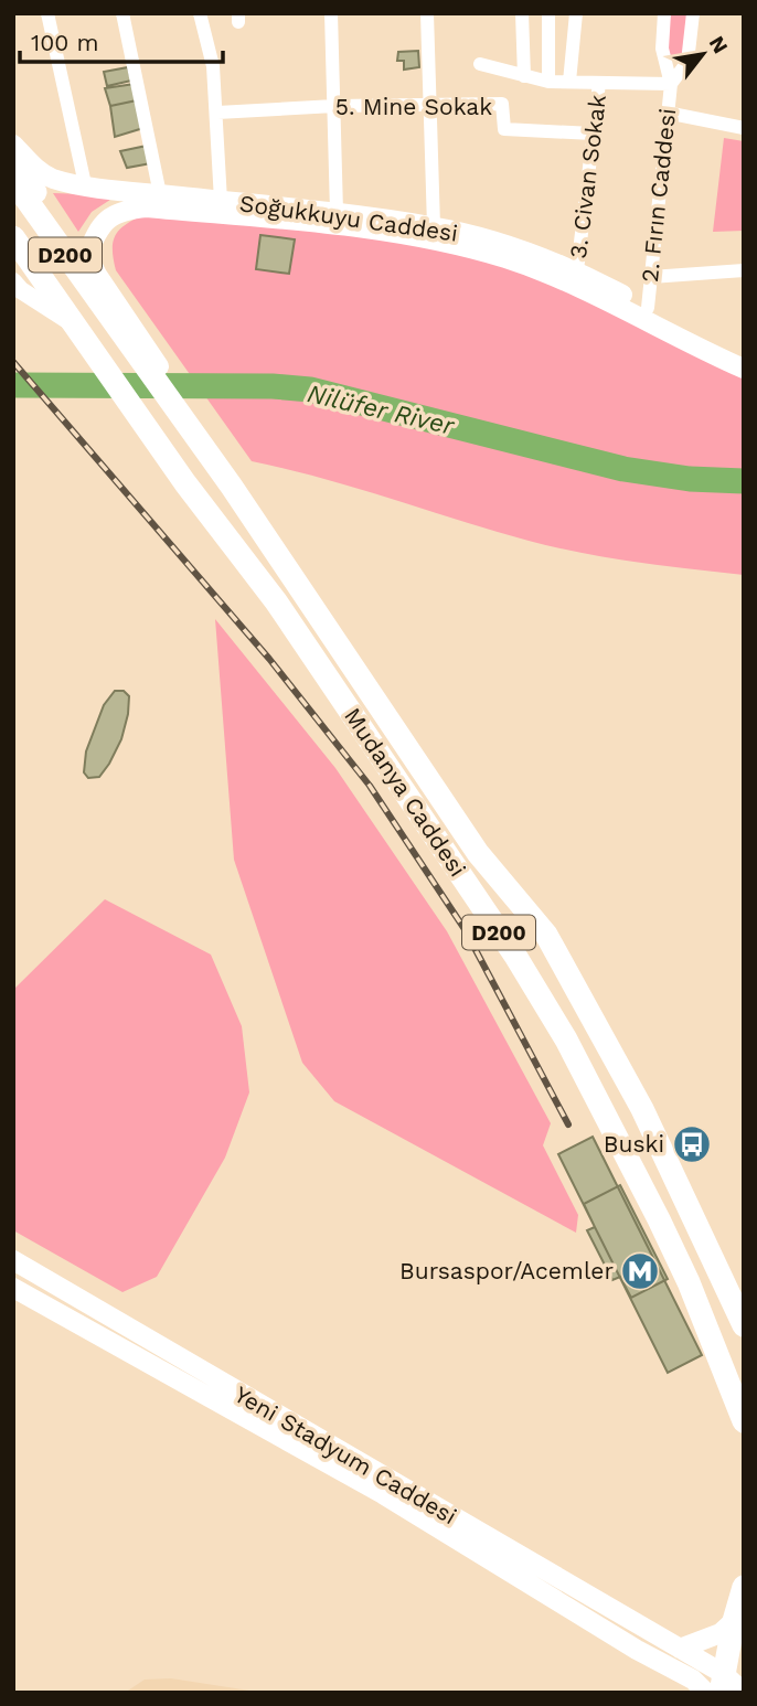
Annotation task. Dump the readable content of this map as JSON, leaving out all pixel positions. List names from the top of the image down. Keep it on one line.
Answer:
{"streets":{"highway":["D200","Mudanya Caddesi"],"main road":["Soğukkuyu Caddesi","Yeni Stadyum Caddesi"],"street":["5. Mine Sokak","3. Civan Sokak","2. Fırın Caddesi"]},"crossings":[["5. Mine Sokak","3. Civan Sokak"],["3. Civan Sokak","Soğukkuyu Caddesi"],["2. Fırın Caddesi","Soğukkuyu Caddesi"],["Soğukkuyu Caddesi","Mudanya Caddesi"],["D200","Mudanya Caddesi"]],"water":["Nilüfer River"],"places":{"bus stop":["Buski"],"metro station":["Bursaspor/Acemler"]},"scale_bar":"100 m","north":"top right"}
